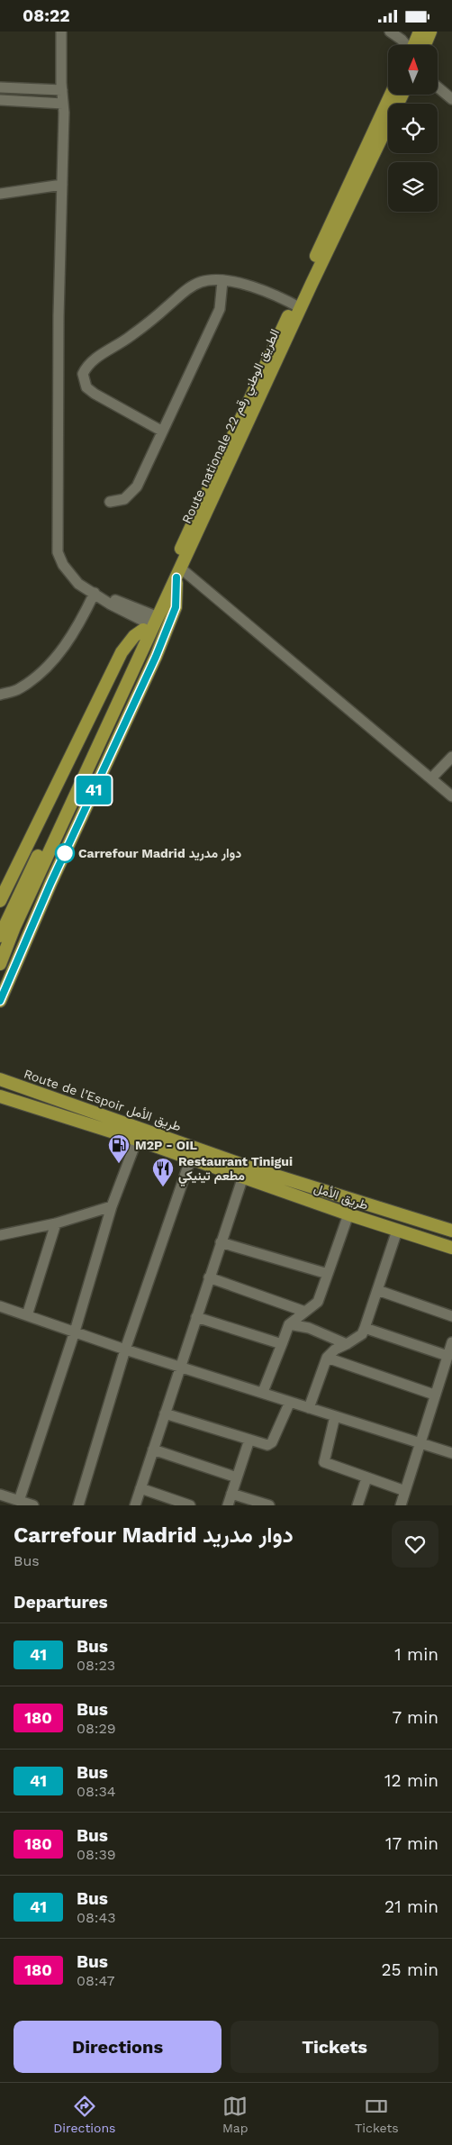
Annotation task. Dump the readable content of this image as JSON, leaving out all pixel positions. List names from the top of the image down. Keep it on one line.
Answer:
{"streets":{"highway":["Route nationale 22 الطريق الوطني رقم","Route de l’Espoir طريق الأمل","طريق الأمل"]},"places":{"other":["Carrefour Madrid دوار مدريد"],"fuel station":["M2P - OIL"],"restaurant":["Restaurant Tinigui مطعم تينيكي"]},"lines":["bus line 41"],"north":"top","page":{"status":"08:22","on_map":"41","heading":[["Carrefour Madrid دوار مدريد","Bus"],"Departures"],"list":[{"mark":"41","name":"Bus","note":"08:23","value":"1 min"},{"mark":"180","name":"Bus","note":"08:29","value":"7 min"},{"mark":"41","name":"Bus","note":"08:34","value":"12 min"},{"mark":"180","name":"Bus","note":"08:39","value":"17 min"},{"mark":"41","name":"Bus","note":"08:43","value":"21 min"},{"mark":"180","name":"Bus","note":"08:47","value":"25 min"}],"buttons":["Directions","Tickets"],"tabs":["Directions","Map","Tickets"]}}
